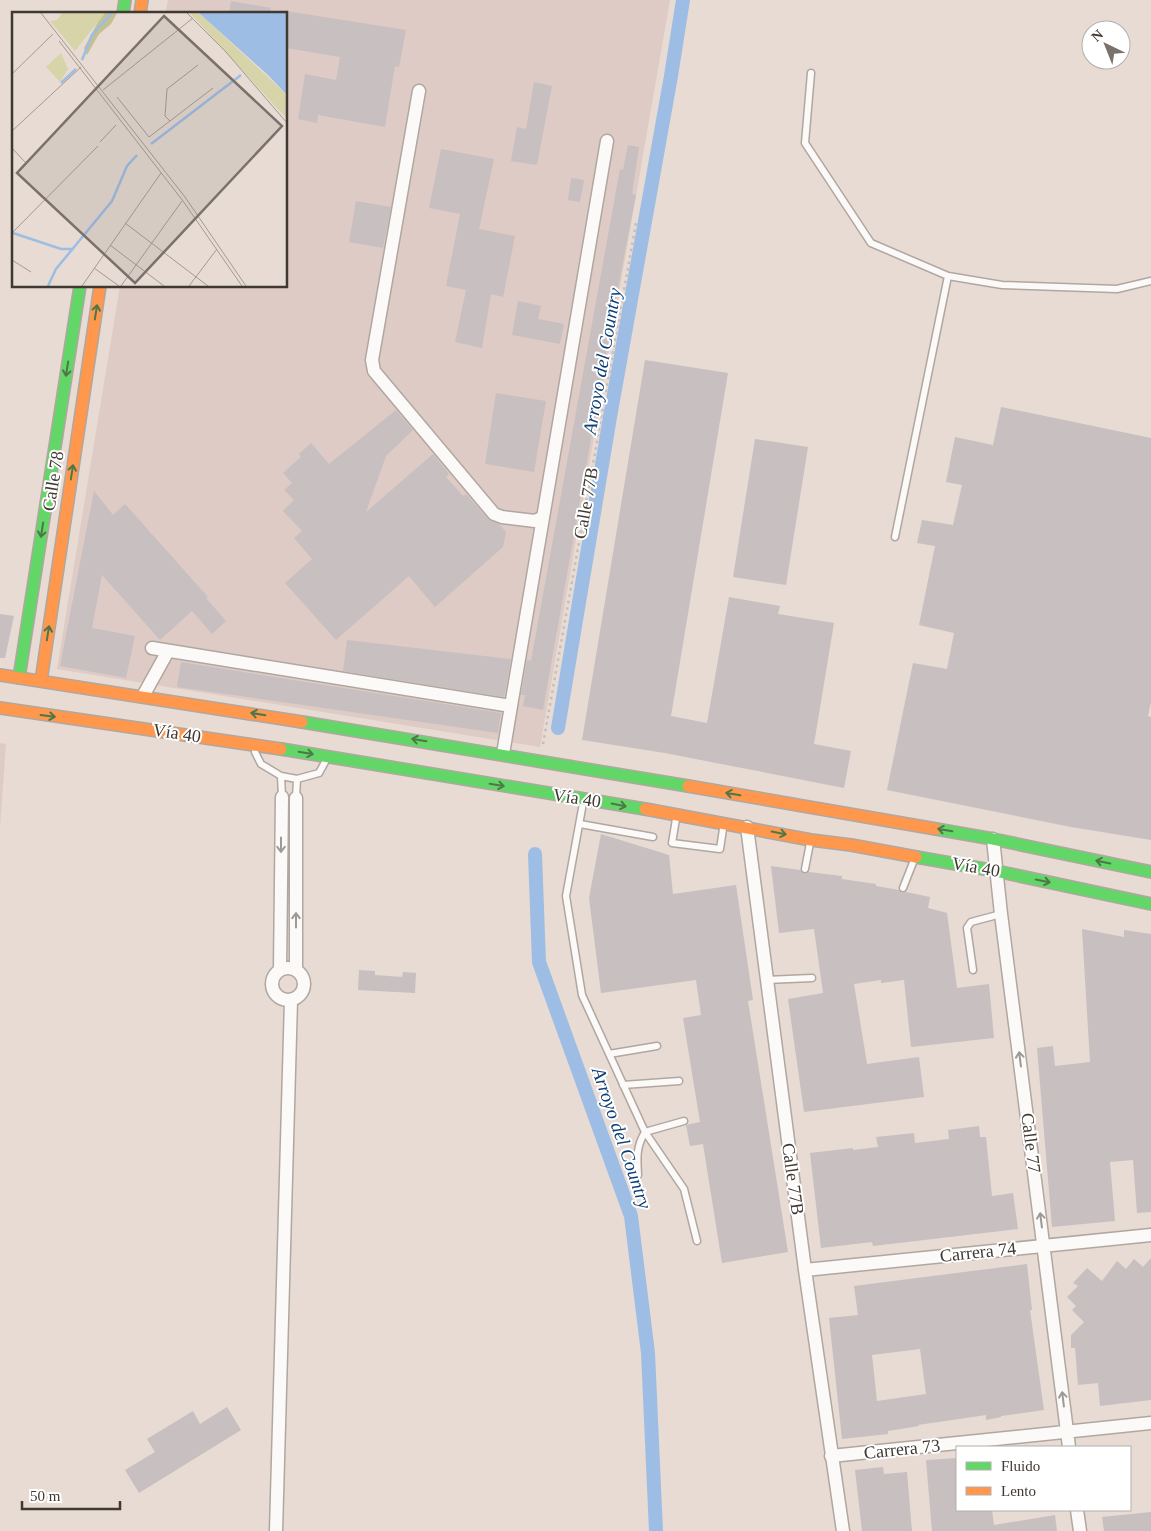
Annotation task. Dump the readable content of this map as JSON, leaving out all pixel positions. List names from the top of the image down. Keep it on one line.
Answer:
{"streets":{"main road":["Calle 78","Vía 40"],"street":["Calle 77B","Calle 77","Carrera 74","Carrera 73"]},"crossings":[["Calle 78","Vía 40"],["Calle 77B","Vía 40"],["Calle 77B","Carrera 74"],["Calle 77B","Carrera 73"],["Vía 40","Calle 77"],["Calle 77","Carrera 74"],["Calle 77","Carrera 73"]],"one_way":["Calle 77"],"water":["Arroyo del Country"],"legend":["Fluido","Lento"],"scale_bar":"50 m","north":"top left"}
